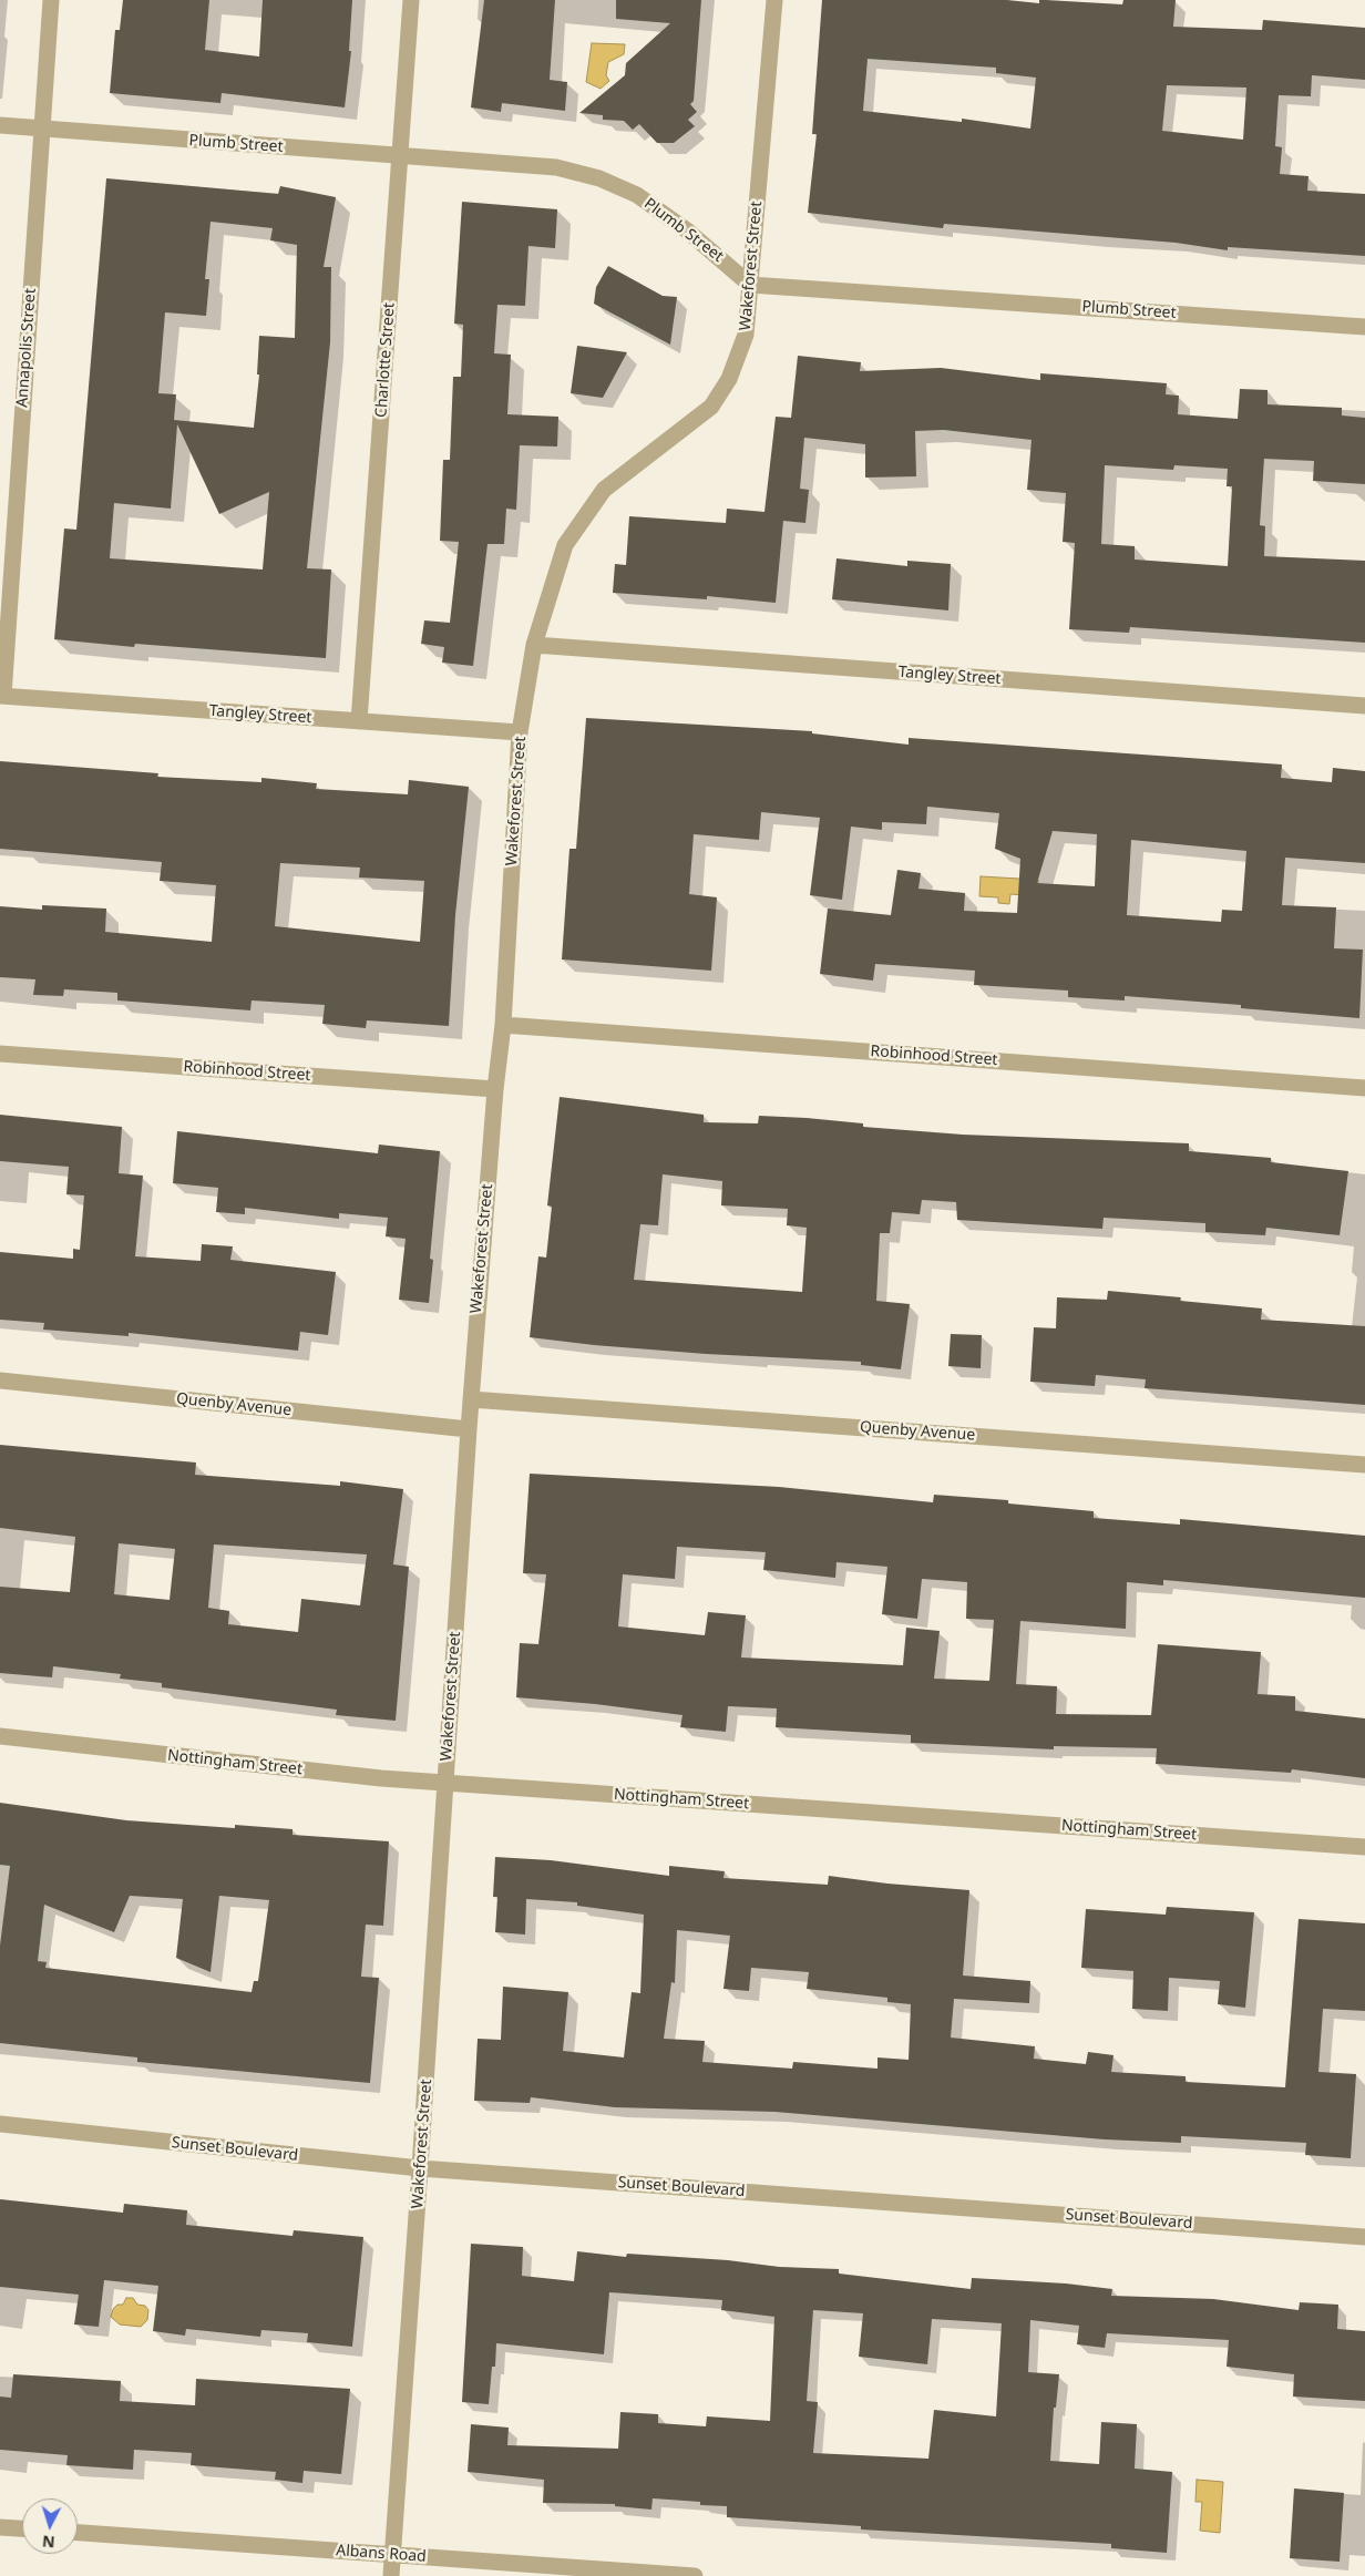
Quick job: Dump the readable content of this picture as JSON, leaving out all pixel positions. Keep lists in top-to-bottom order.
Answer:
{
  "streets": {
    "street": [
      "Plumb Street",
      "Wakeforest Street",
      "Annapolis Street",
      "Charlotte Street",
      "Tangley Street",
      "Robinhood Street",
      "Quenby Avenue",
      "Nottingham Street",
      "Sunset Boulevard",
      "Albans Road"
    ]
  },
  "crossings": [
    ["Plumb Street", "Wakeforest Street"],
    ["Plumb Street", "Annapolis Street"],
    ["Plumb Street", "Charlotte Street"],
    ["Wakeforest Street", "Tangley Street"],
    ["Wakeforest Street", "Robinhood Street"],
    ["Wakeforest Street", "Quenby Avenue"],
    ["Wakeforest Street", "Nottingham Street"],
    ["Wakeforest Street", "Sunset Boulevard"],
    ["Wakeforest Street", "Albans Road"],
    ["Annapolis Street", "Tangley Street"],
    ["Charlotte Street", "Tangley Street"]
  ],
  "north": "bottom"
}
